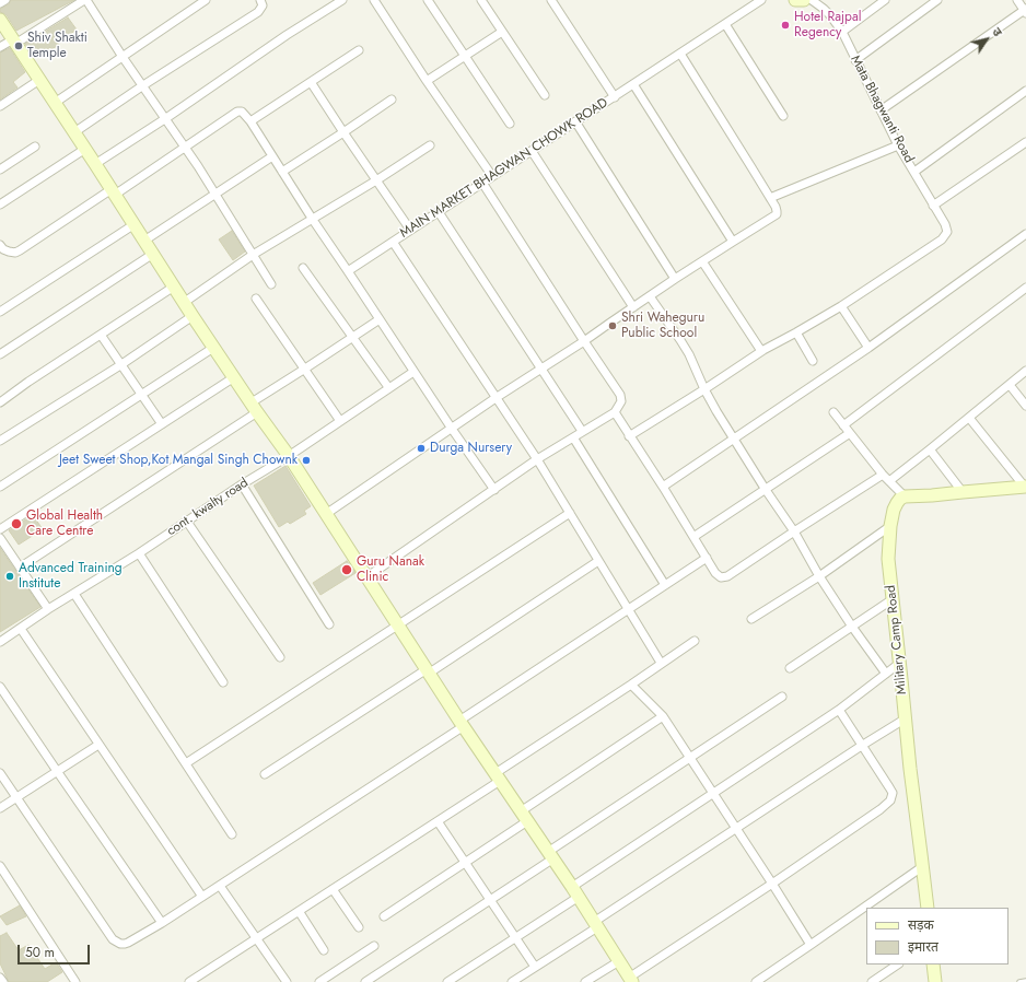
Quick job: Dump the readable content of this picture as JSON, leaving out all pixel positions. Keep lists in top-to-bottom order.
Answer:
{
  "streets": {
    "street": [
      "Mata Bhagwanti Road",
      "MAIN MARKET BHAGWAN CHOWK ROAD",
      "cont. kwalty road",
      "Military Camp Road"
    ]
  },
  "places": [
    "Hotel Rajpal Regency",
    "Shiv Shakti Temple",
    "Shri Waheguru Public School",
    "Durga Nursery",
    "Jeet Sweet Shop,Kot Mangal Singh Chownk",
    "Global Health Care Centre",
    "Guru Nanak Clinic",
    "Advanced Training Institute"
  ],
  "legend": ["सड़क", "इमारत"],
  "scale_bar": "50 m",
  "north": "top right"
}
